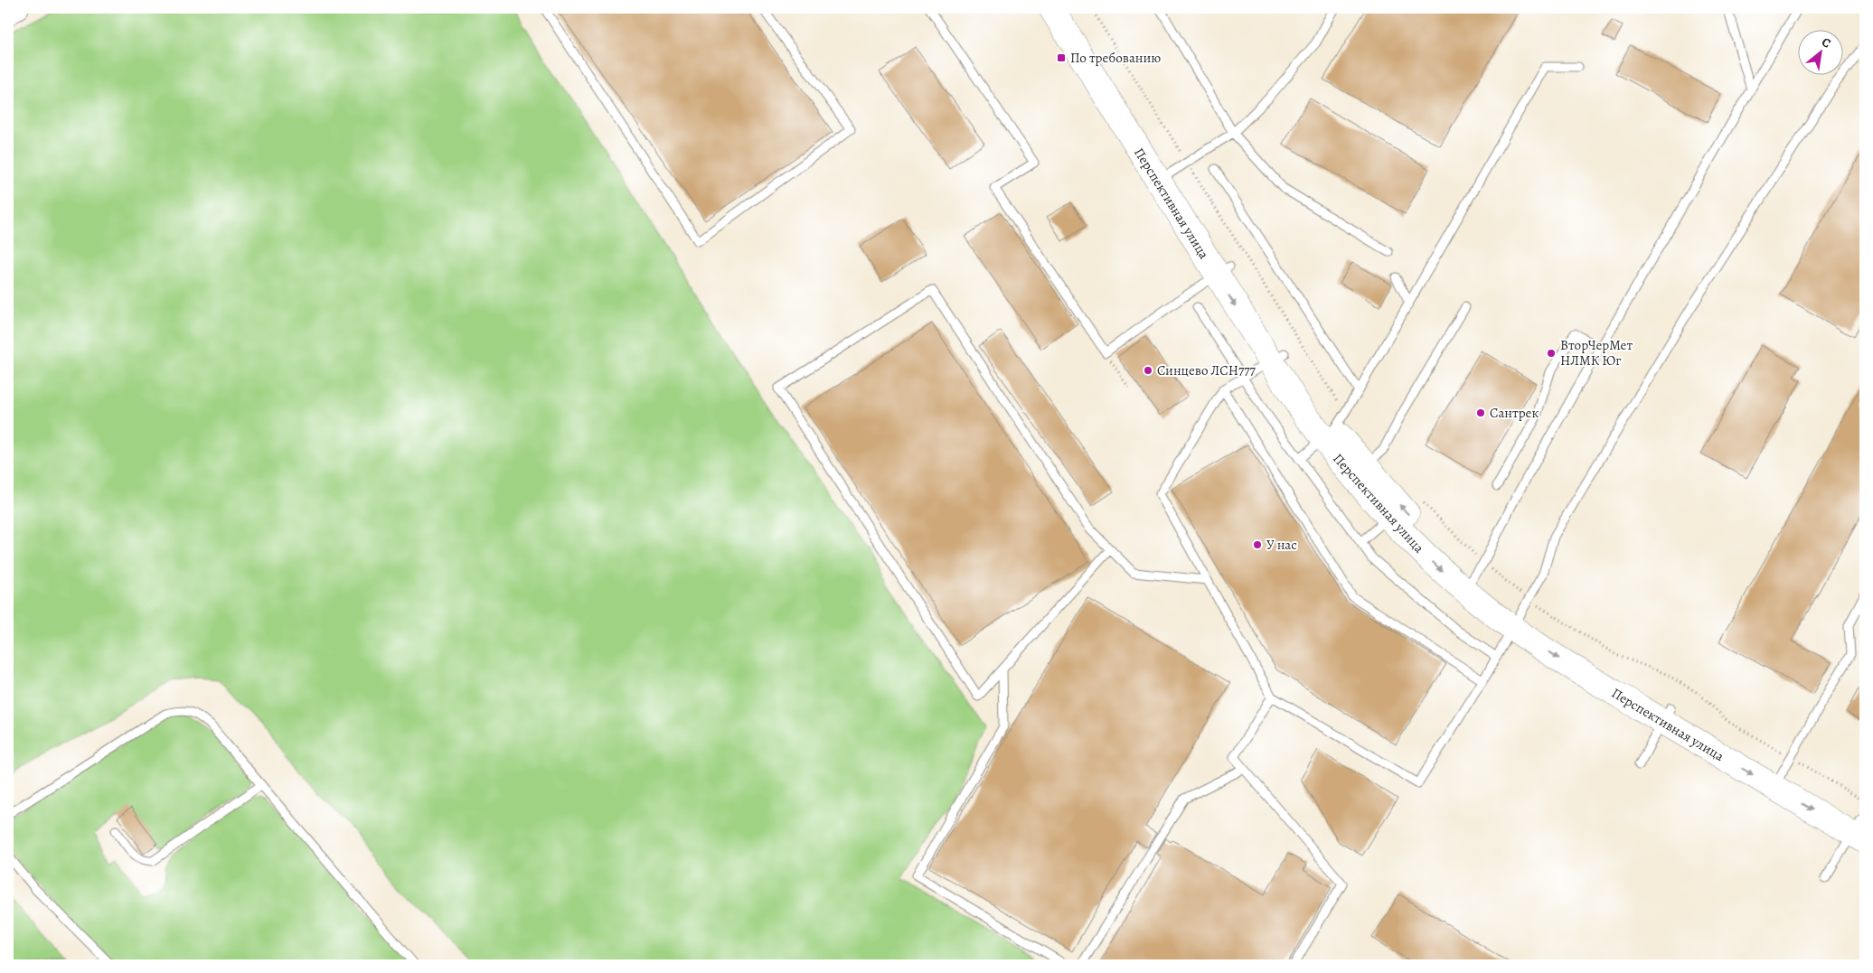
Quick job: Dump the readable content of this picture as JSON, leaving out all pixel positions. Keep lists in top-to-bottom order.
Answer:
{
  "streets": {
    "main road": ["Перспективная улица"]
  },
  "places": {
    "transit": ["По требованию"],
    "other": [
      "ВторЧерМет НЛМК Юг",
      "Синцево ЛСН777",
      "Сантрек",
      "У нас"
    ]
  },
  "north": "top right"
}
